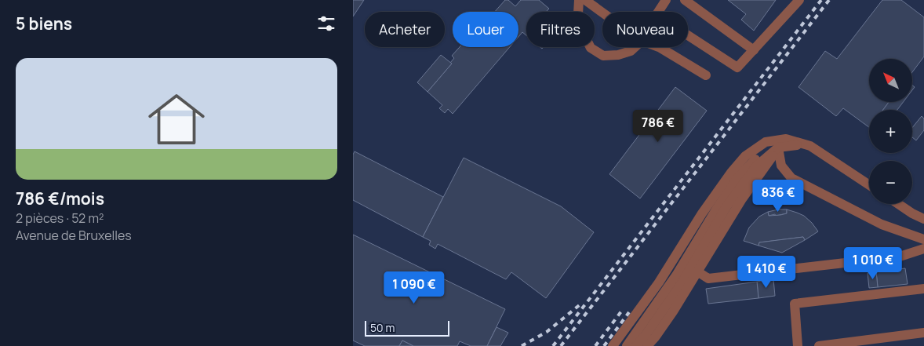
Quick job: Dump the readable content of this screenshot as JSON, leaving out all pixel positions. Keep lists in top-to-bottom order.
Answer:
{
  "scale_bar": "50 m",
  "north": "top left",
  "page": {
    "heading": "5 biens",
    "chip": [
      "Acheter",
      "Louer",
      "Filtres",
      "Nouveau"
    ],
    "list": [
      {
        "name": "786 €/mois",
        "note": "2 pièces · 52 m² · Avenue de Bruxelles"
      }
    ],
    "map_buttons": ["+", "−"],
    "price": [
      "786 €",
      "836 €",
      "1 010 €",
      "1 410 €",
      "1 090 €"
    ],
    "scale": "50 m"
  }
}
